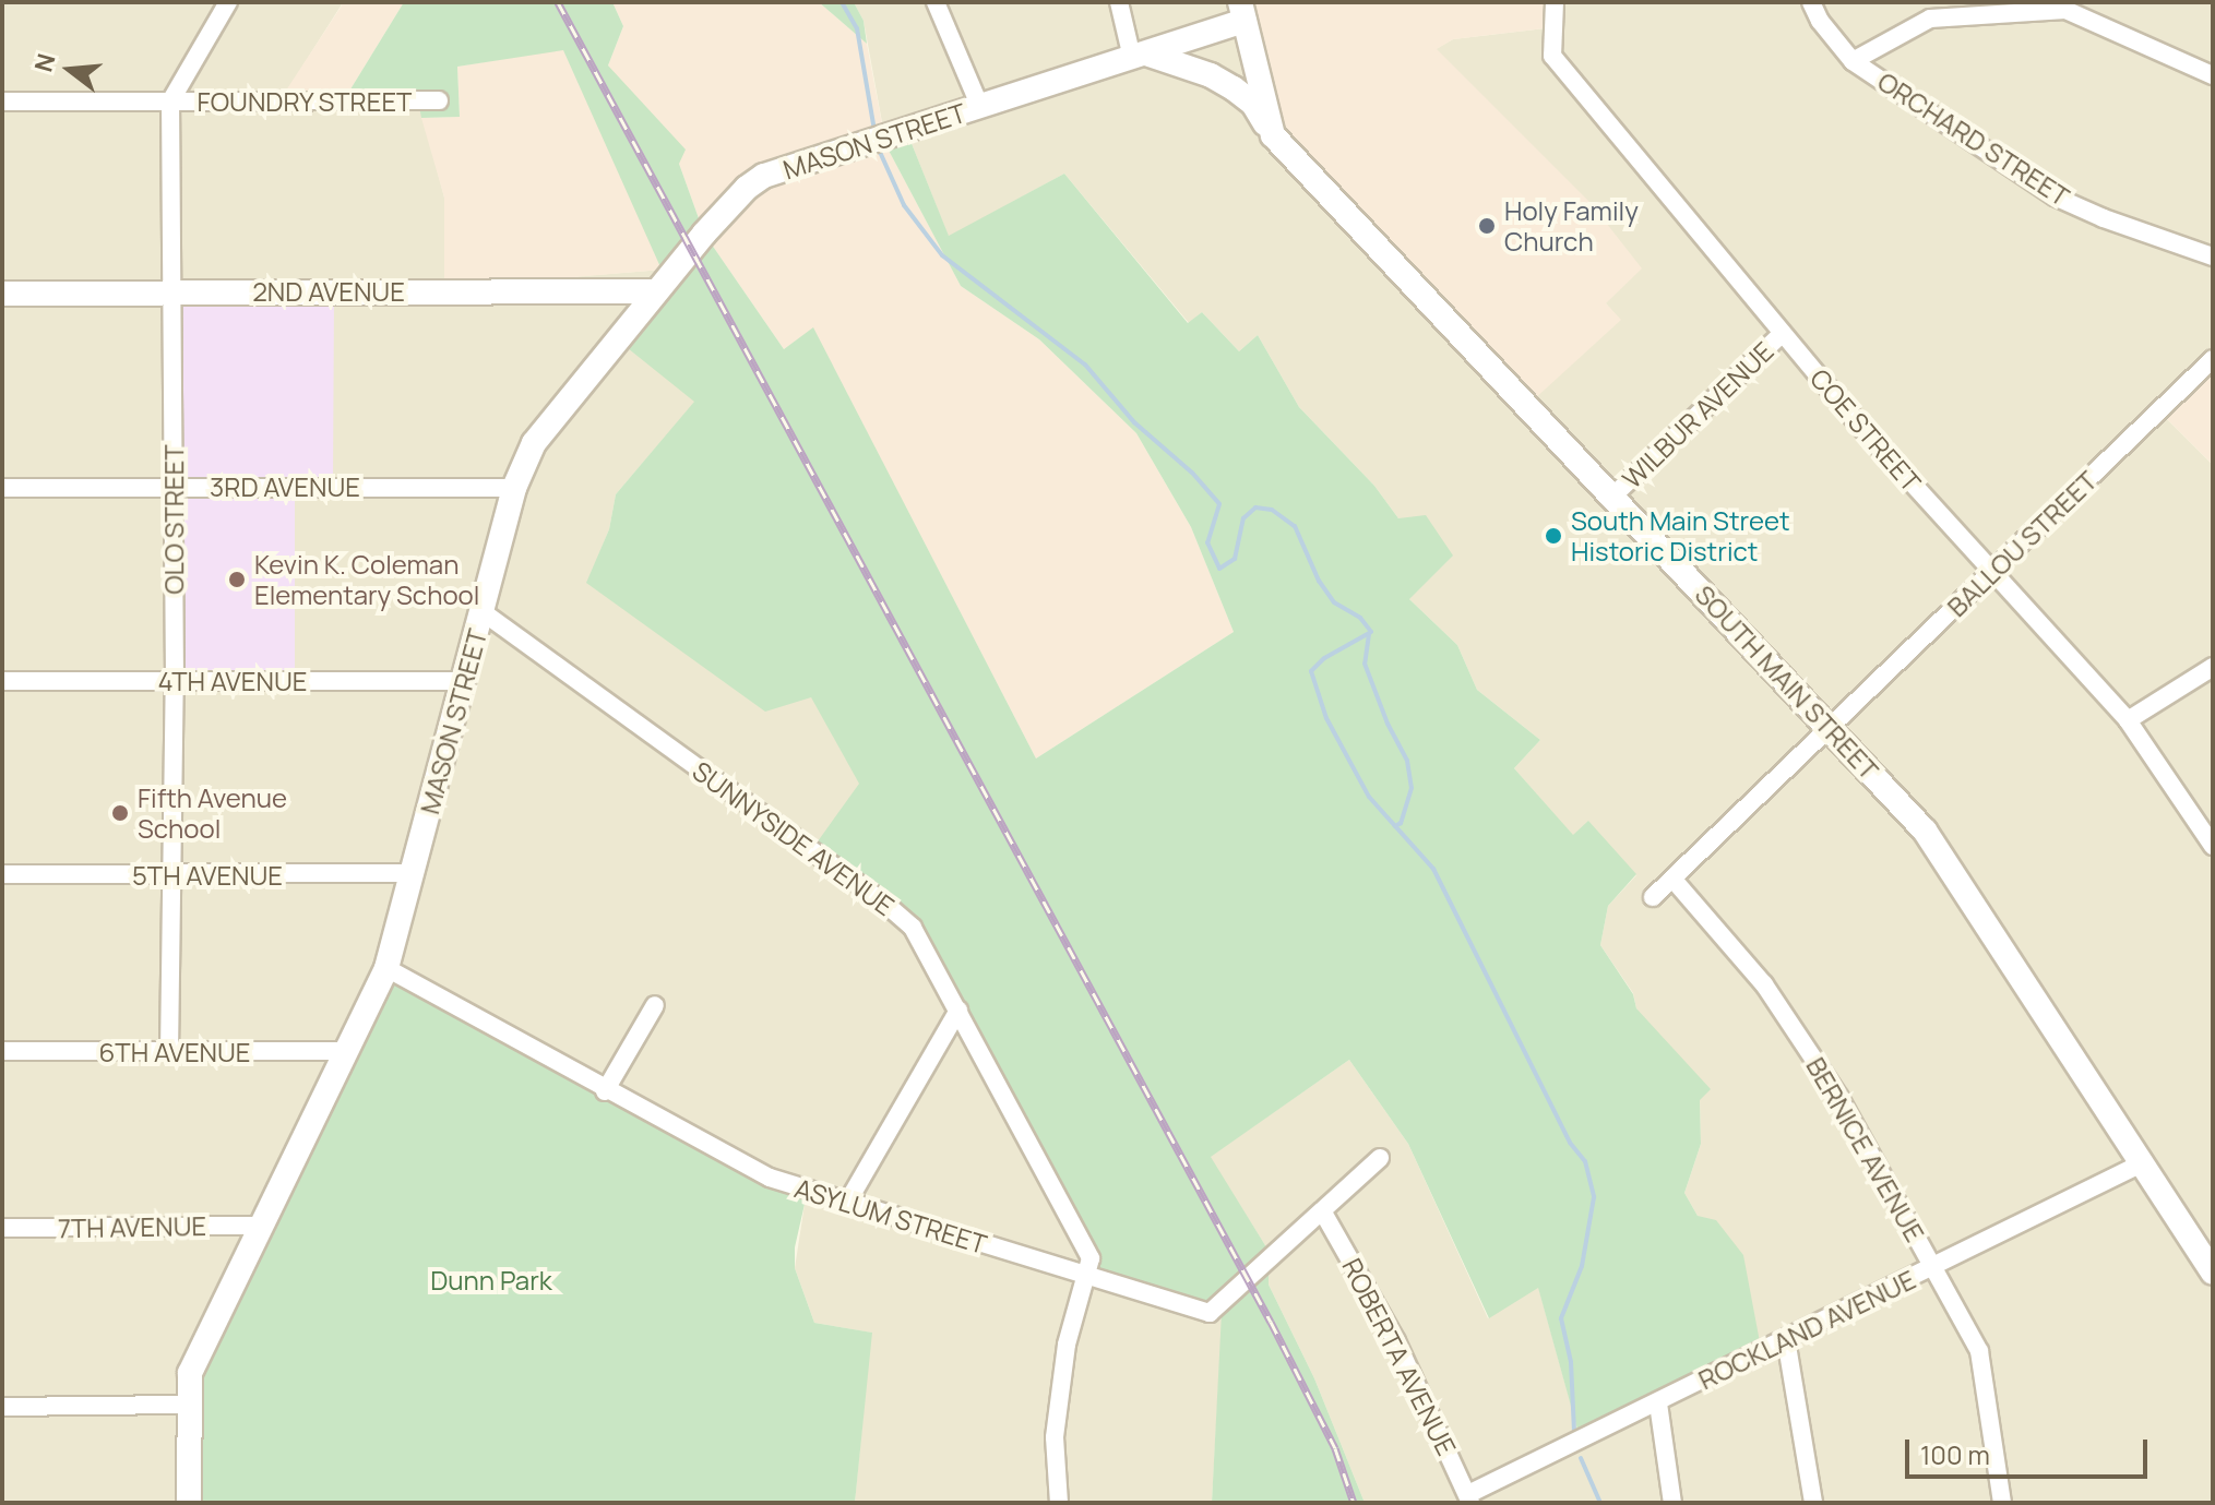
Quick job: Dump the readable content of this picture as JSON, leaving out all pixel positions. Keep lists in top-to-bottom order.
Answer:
{
  "streets": {
    "street": [
      "FOUNDRY STREET",
      "ORCHARD STREET",
      "MASON STREET",
      "2ND AVENUE",
      "WILBUR AVENUE",
      "COE STREET",
      "3RD AVENUE",
      "OLO STREET",
      "BALLOU STREET",
      "4TH AVENUE",
      "SOUTH MAIN STREET",
      "SUNNYSIDE AVENUE",
      "5TH AVENUE",
      "6TH AVENUE",
      "BERNICE AVENUE",
      "ASYLUM STREET",
      "7TH AVENUE",
      "ROCKLAND AVENUE",
      "ROBERTA AVENUE"
    ]
  },
  "crossings": [
    ["FOUNDRY STREET", "OLO STREET"],
    ["MASON STREET", "2ND AVENUE"],
    ["MASON STREET", "3RD AVENUE"],
    ["MASON STREET", "4TH AVENUE"],
    ["MASON STREET", "SOUTH MAIN STREET"],
    ["MASON STREET", "SUNNYSIDE AVENUE"],
    ["MASON STREET", "5TH AVENUE"],
    ["MASON STREET", "6TH AVENUE"],
    ["MASON STREET", "ASYLUM STREET"],
    ["MASON STREET", "7TH AVENUE"],
    ["2ND AVENUE", "OLO STREET"],
    ["WILBUR AVENUE", "COE STREET"],
    ["WILBUR AVENUE", "SOUTH MAIN STREET"],
    ["COE STREET", "BALLOU STREET"],
    ["3RD AVENUE", "OLO STREET"],
    ["OLO STREET", "4TH AVENUE"],
    ["OLO STREET", "5TH AVENUE"],
    ["OLO STREET", "6TH AVENUE"],
    ["BALLOU STREET", "SOUTH MAIN STREET"],
    ["BALLOU STREET", "BERNICE AVENUE"],
    ["SOUTH MAIN STREET", "ROCKLAND AVENUE"],
    ["SUNNYSIDE AVENUE", "ASYLUM STREET"],
    ["BERNICE AVENUE", "ROCKLAND AVENUE"],
    ["ASYLUM STREET", "ROBERTA AVENUE"],
    ["ROCKLAND AVENUE", "ROBERTA AVENUE"]
  ],
  "parks": ["Dunn Park"],
  "places": [
    "Holy Family Church",
    "South Main Street Historic District",
    "Kevin K. Coleman Elementary School",
    "Fifth Avenue School"
  ],
  "scale_bar": "100 m",
  "north": "left"
}
